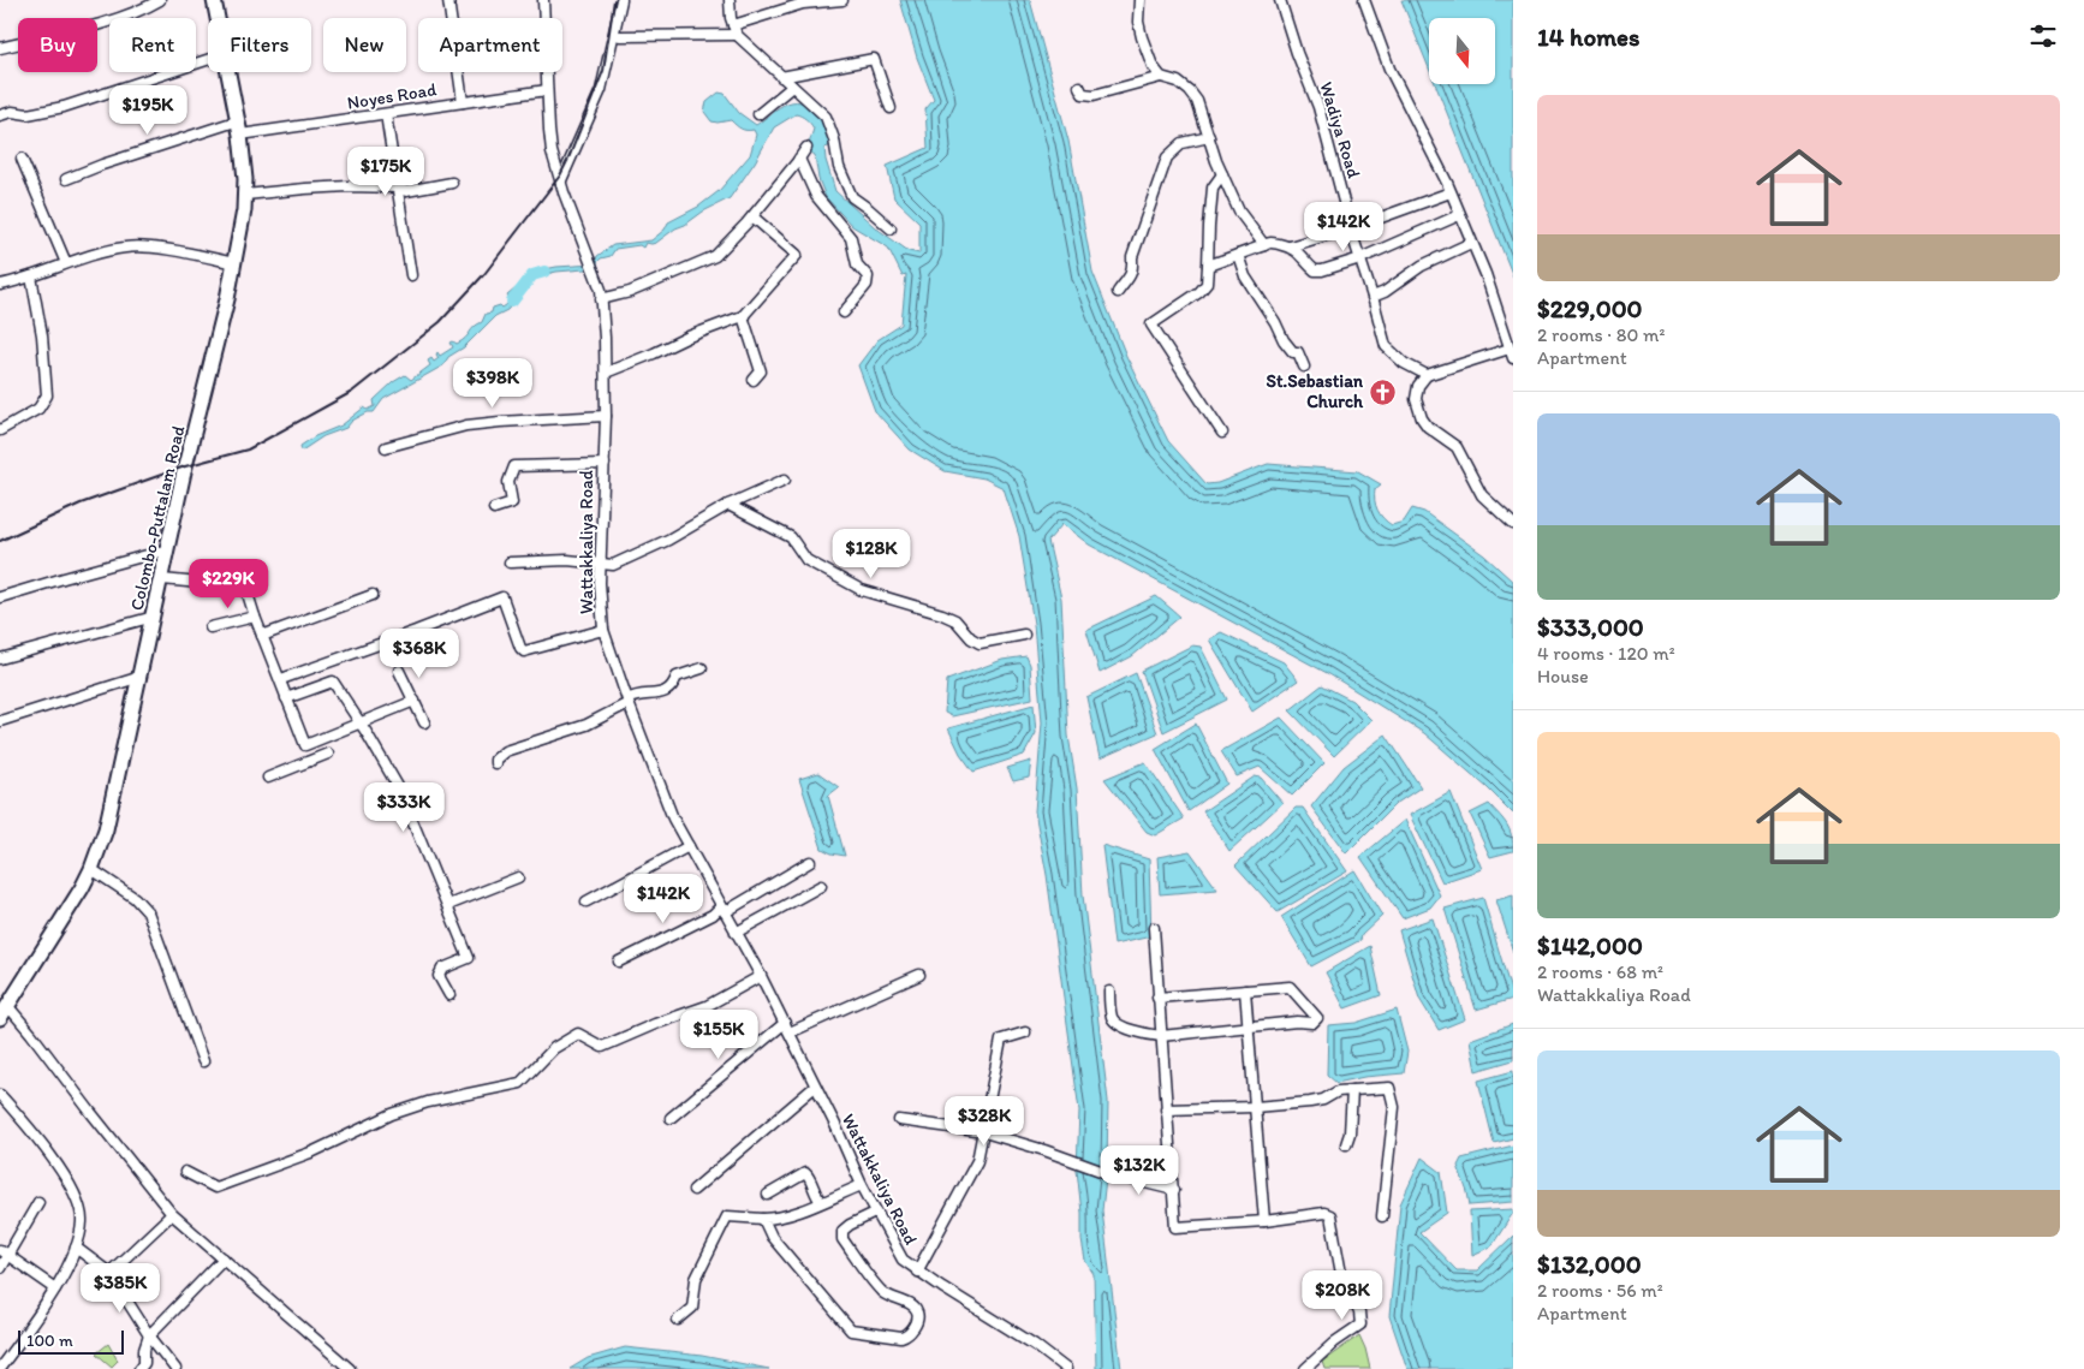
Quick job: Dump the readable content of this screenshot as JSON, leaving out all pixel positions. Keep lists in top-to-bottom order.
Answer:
{
  "streets": {
    "highway": ["Colombo-Puttalam Road"],
    "street": ["Noyes Road", "Wadiya Road", "Wattakkaliya Road"]
  },
  "crossings": [
    ["Noyes Road", "Colombo-Puttalam Road"],
    ["Noyes Road", "Wattakkaliya Road"]
  ],
  "places": {
    "church": ["St.Sebastian Church"]
  },
  "scale_bar": "100 m",
  "north": "bottom",
  "page": {
    "heading": "14 homes",
    "chip": [
      "Buy",
      "Rent",
      "Filters",
      "New",
      "Apartment"
    ],
    "list": [
      {
        "name": "$229,000",
        "note": "2 rooms · 80 m² · Apartment"
      },
      {
        "name": "$333,000",
        "note": "4 rooms · 120 m² · House"
      },
      {
        "name": "$142,000",
        "note": "2 rooms · 68 m² · Wattakkaliya Road"
      },
      {
        "name": "$132,000",
        "note": "2 rooms · 56 m² · Apartment"
      }
    ],
    "price": [
      "$195K",
      "$175K",
      "$142K",
      "$398K",
      "$128K",
      "$229K",
      "$368K",
      "$333K",
      "$142K",
      "$155K",
      "$328K",
      "$132K",
      "$385K",
      "$208K"
    ],
    "scale": "100 m"
  }
}
